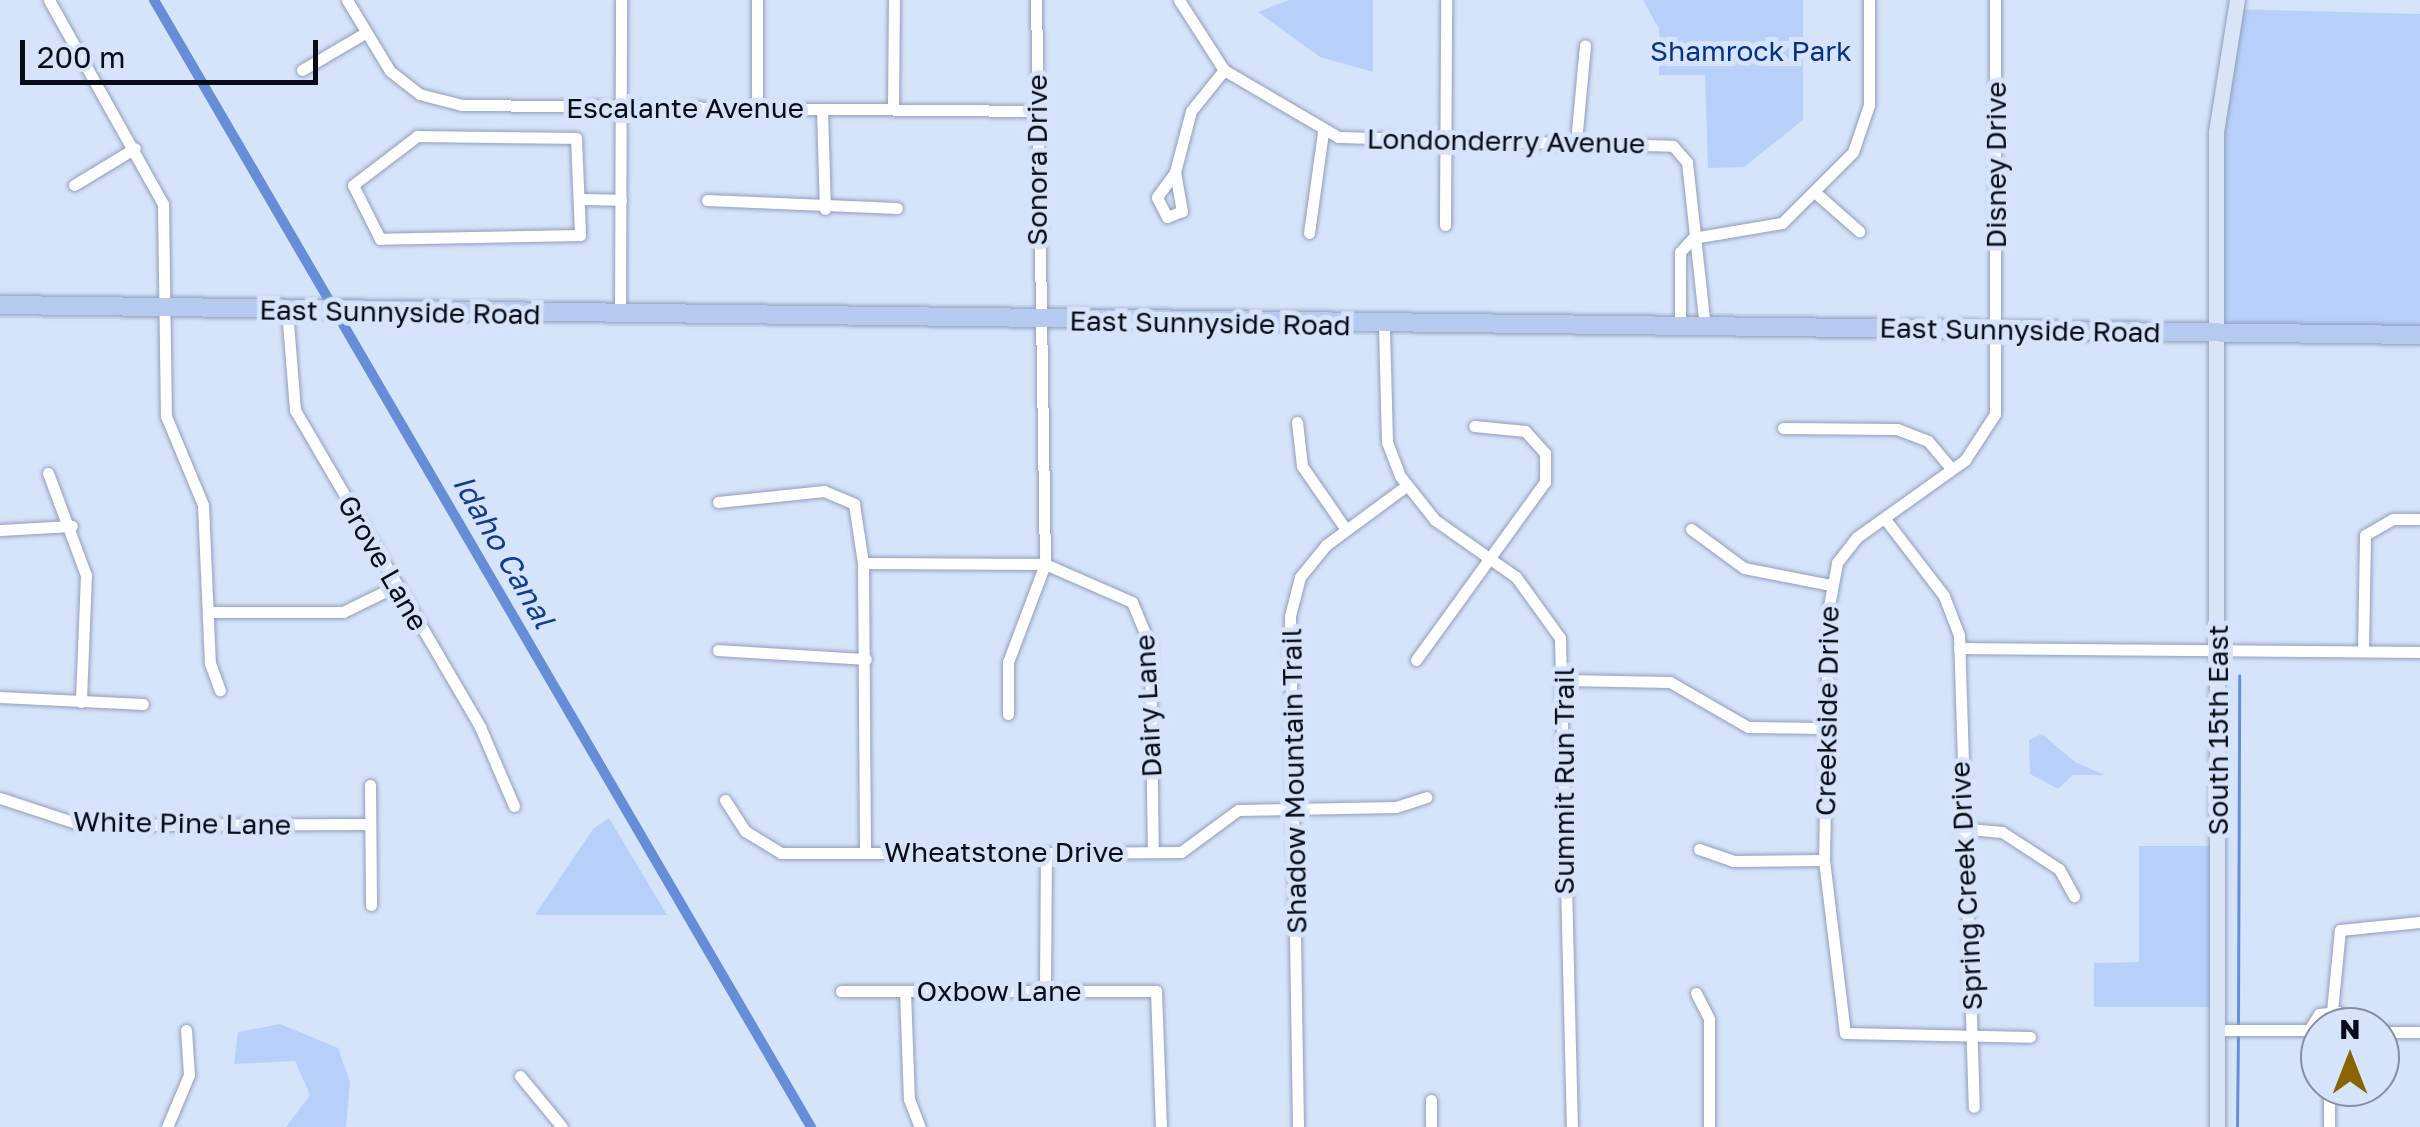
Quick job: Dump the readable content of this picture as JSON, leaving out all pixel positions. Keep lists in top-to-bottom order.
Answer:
{
  "streets": {
    "main road": ["East Sunnyside Road", "South 15th East"],
    "street": [
      "Escalante Avenue",
      "Londonderry Avenue",
      "Sonora Drive",
      "Disney Drive",
      "Grove Lane",
      "Dairy Lane",
      "Creekside Drive",
      "Shadow Mountain Trail",
      "Summit Run Trail",
      "White Pine Lane",
      "Wheatstone Drive",
      "Spring Creek Drive",
      "Oxbow Lane"
    ]
  },
  "crossings": [
    ["Escalante Avenue", "Sonora Drive"],
    ["Londonderry Avenue", "East Sunnyside Road"],
    ["Sonora Drive", "East Sunnyside Road"],
    ["Sonora Drive", "Dairy Lane"],
    ["Disney Drive", "East Sunnyside Road"],
    ["Disney Drive", "Creekside Drive"],
    ["East Sunnyside Road", "Grove Lane"],
    ["East Sunnyside Road", "Creekside Drive"],
    ["East Sunnyside Road", "South 15th East"],
    ["East Sunnyside Road", "Summit Run Trail"],
    ["Dairy Lane", "Wheatstone Drive"],
    ["Creekside Drive", "Spring Creek Drive"],
    ["Shadow Mountain Trail", "Summit Run Trail"],
    ["Shadow Mountain Trail", "Wheatstone Drive"]
  ],
  "water": ["Idaho Canal"],
  "parks": ["Shamrock Park"],
  "scale_bar": "200 m",
  "north": "top"
}
